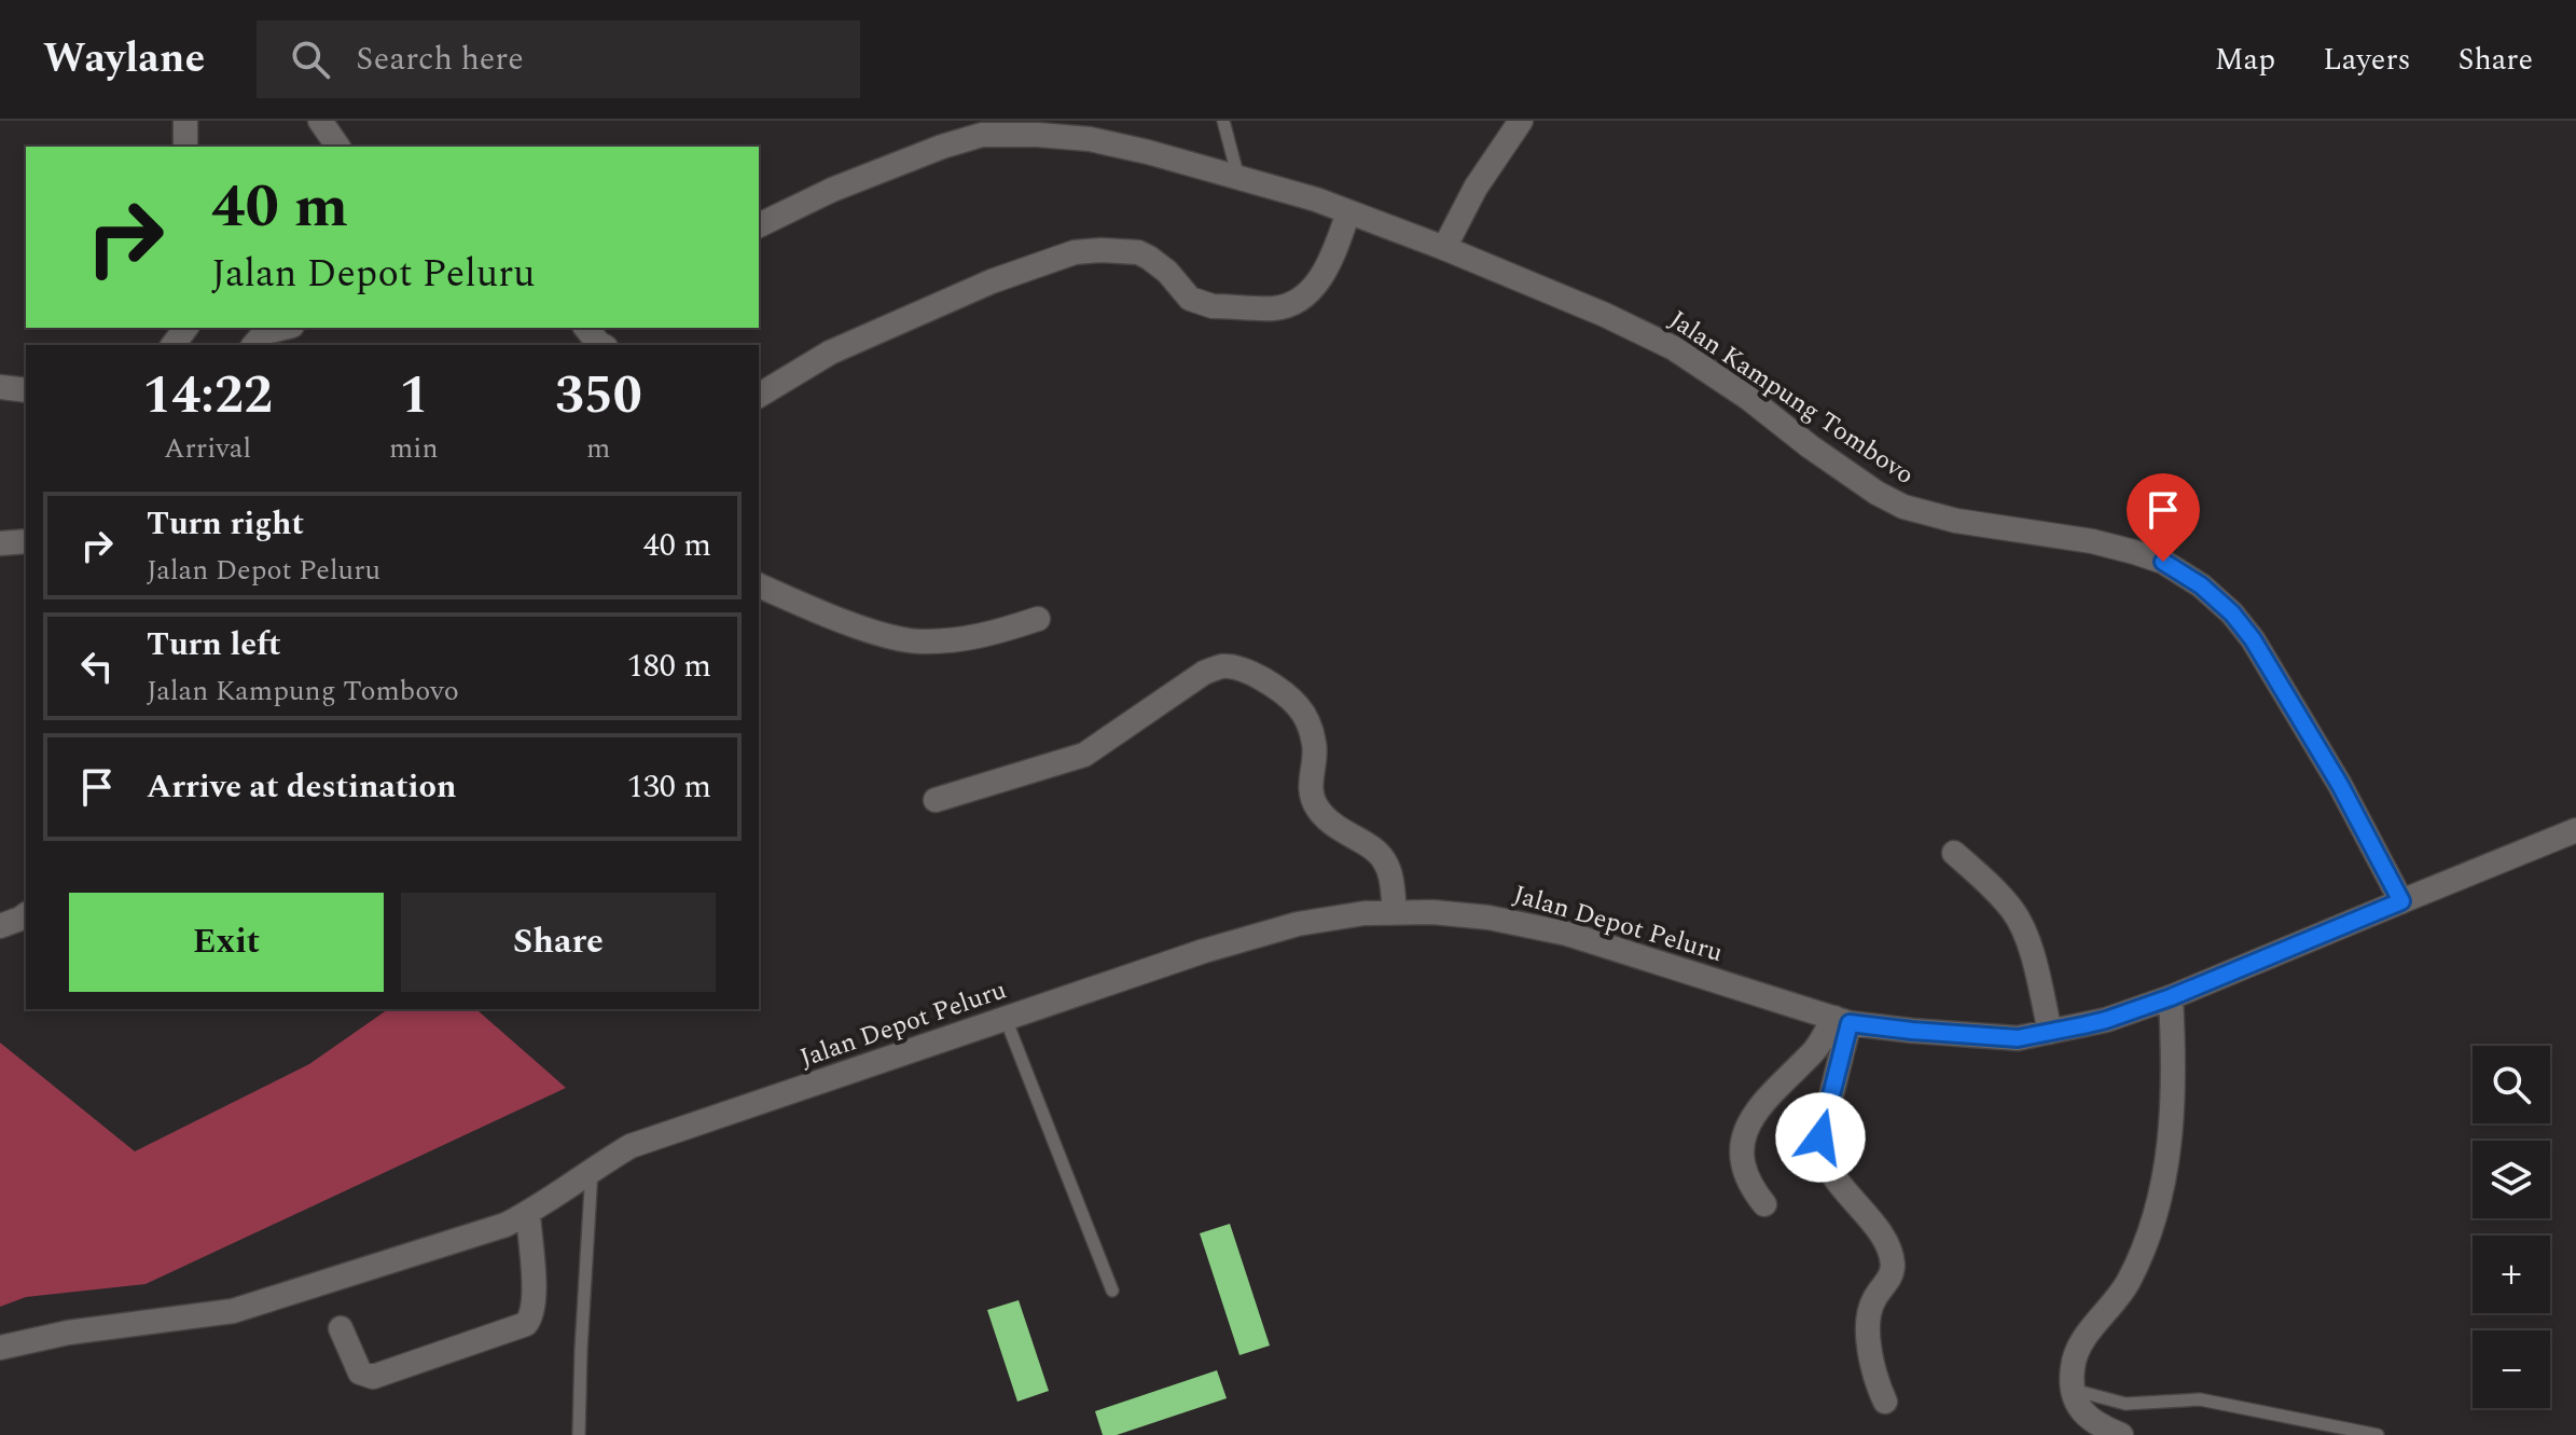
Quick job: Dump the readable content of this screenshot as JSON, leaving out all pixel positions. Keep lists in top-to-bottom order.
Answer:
{
  "streets": {
    "street": ["Jalan Kampung Tombovo", "Jalan Depot Peluru"]
  },
  "crossings": [
    ["Jalan Kampung Tombovo", "Jalan Depot Peluru"]
  ],
  "page": {
    "header": "Waylane",
    "search": "Search here",
    "nav": ["Map", "Layers", "Share"],
    "turn": ["40 m", "Jalan Depot Peluru"],
    "eta": [
      "14:22",
      "Arrival",
      "1",
      "min",
      "350",
      "m"
    ],
    "list": [
      {
        "name": "Turn right",
        "note": "Jalan Depot Peluru",
        "value": "40 m"
      },
      {
        "name": "Turn left",
        "note": "Jalan Kampung Tombovo",
        "value": "180 m"
      },
      {
        "name": "Arrive at destination",
        "value": "130 m"
      }
    ],
    "buttons": ["Exit", "Share"],
    "map_buttons": ["+", "−"]
  }
}
